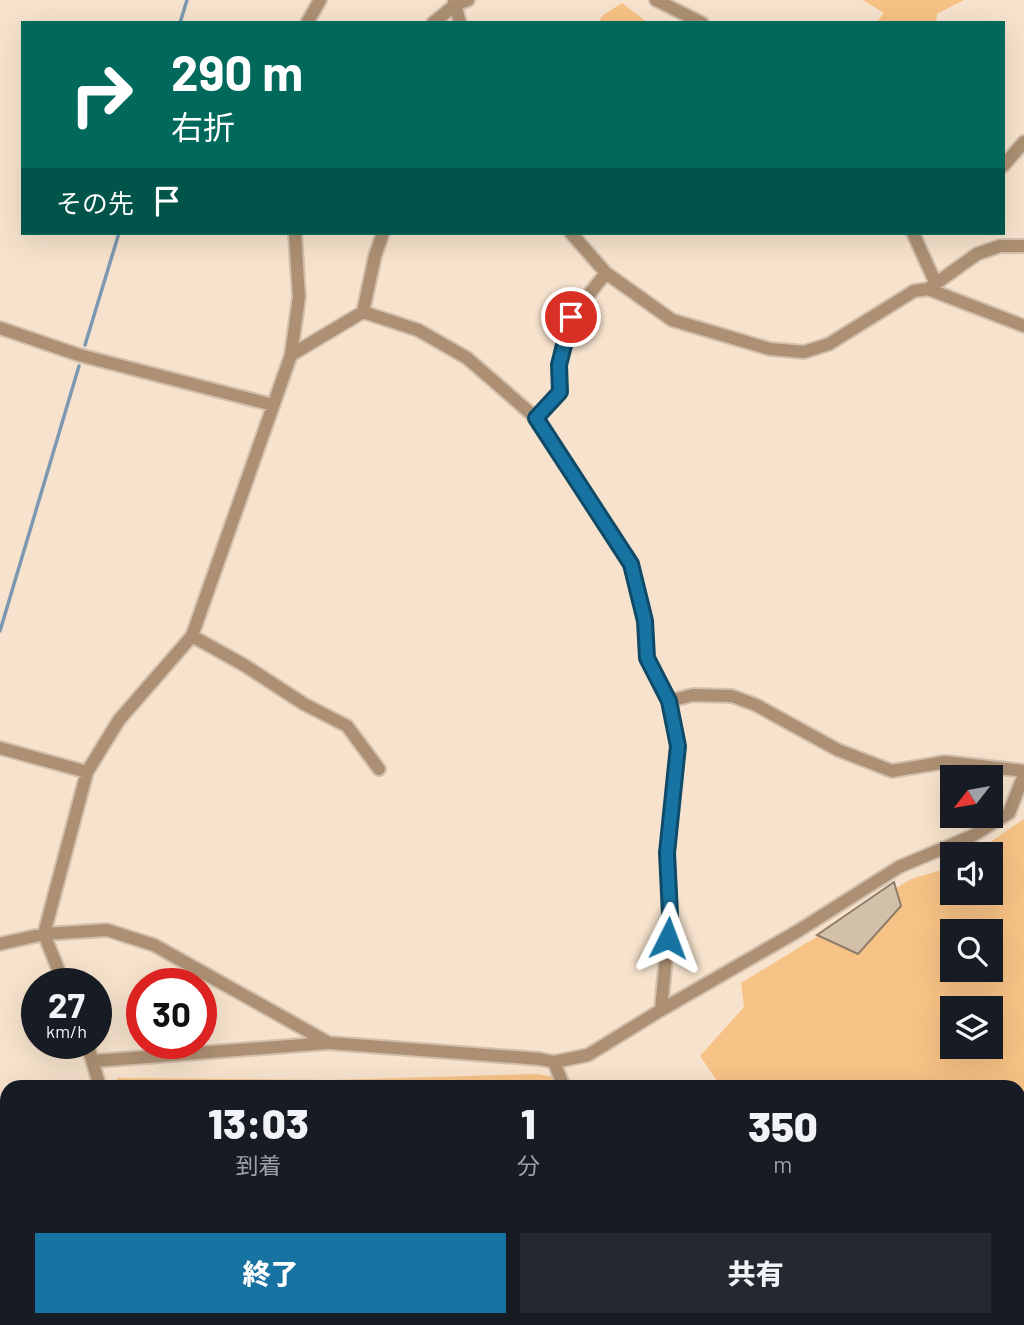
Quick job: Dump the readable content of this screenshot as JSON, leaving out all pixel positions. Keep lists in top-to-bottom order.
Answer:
{
  "north": "bottom left",
  "page": {
    "turn": ["290 m", "右折"],
    "then": "その先",
    "speed": "27 km/h",
    "limit": "30",
    "eta": [
      "13:03",
      "到着",
      "1",
      "分",
      "350",
      "m"
    ],
    "buttons": ["終了", "共有"]
  }
}
